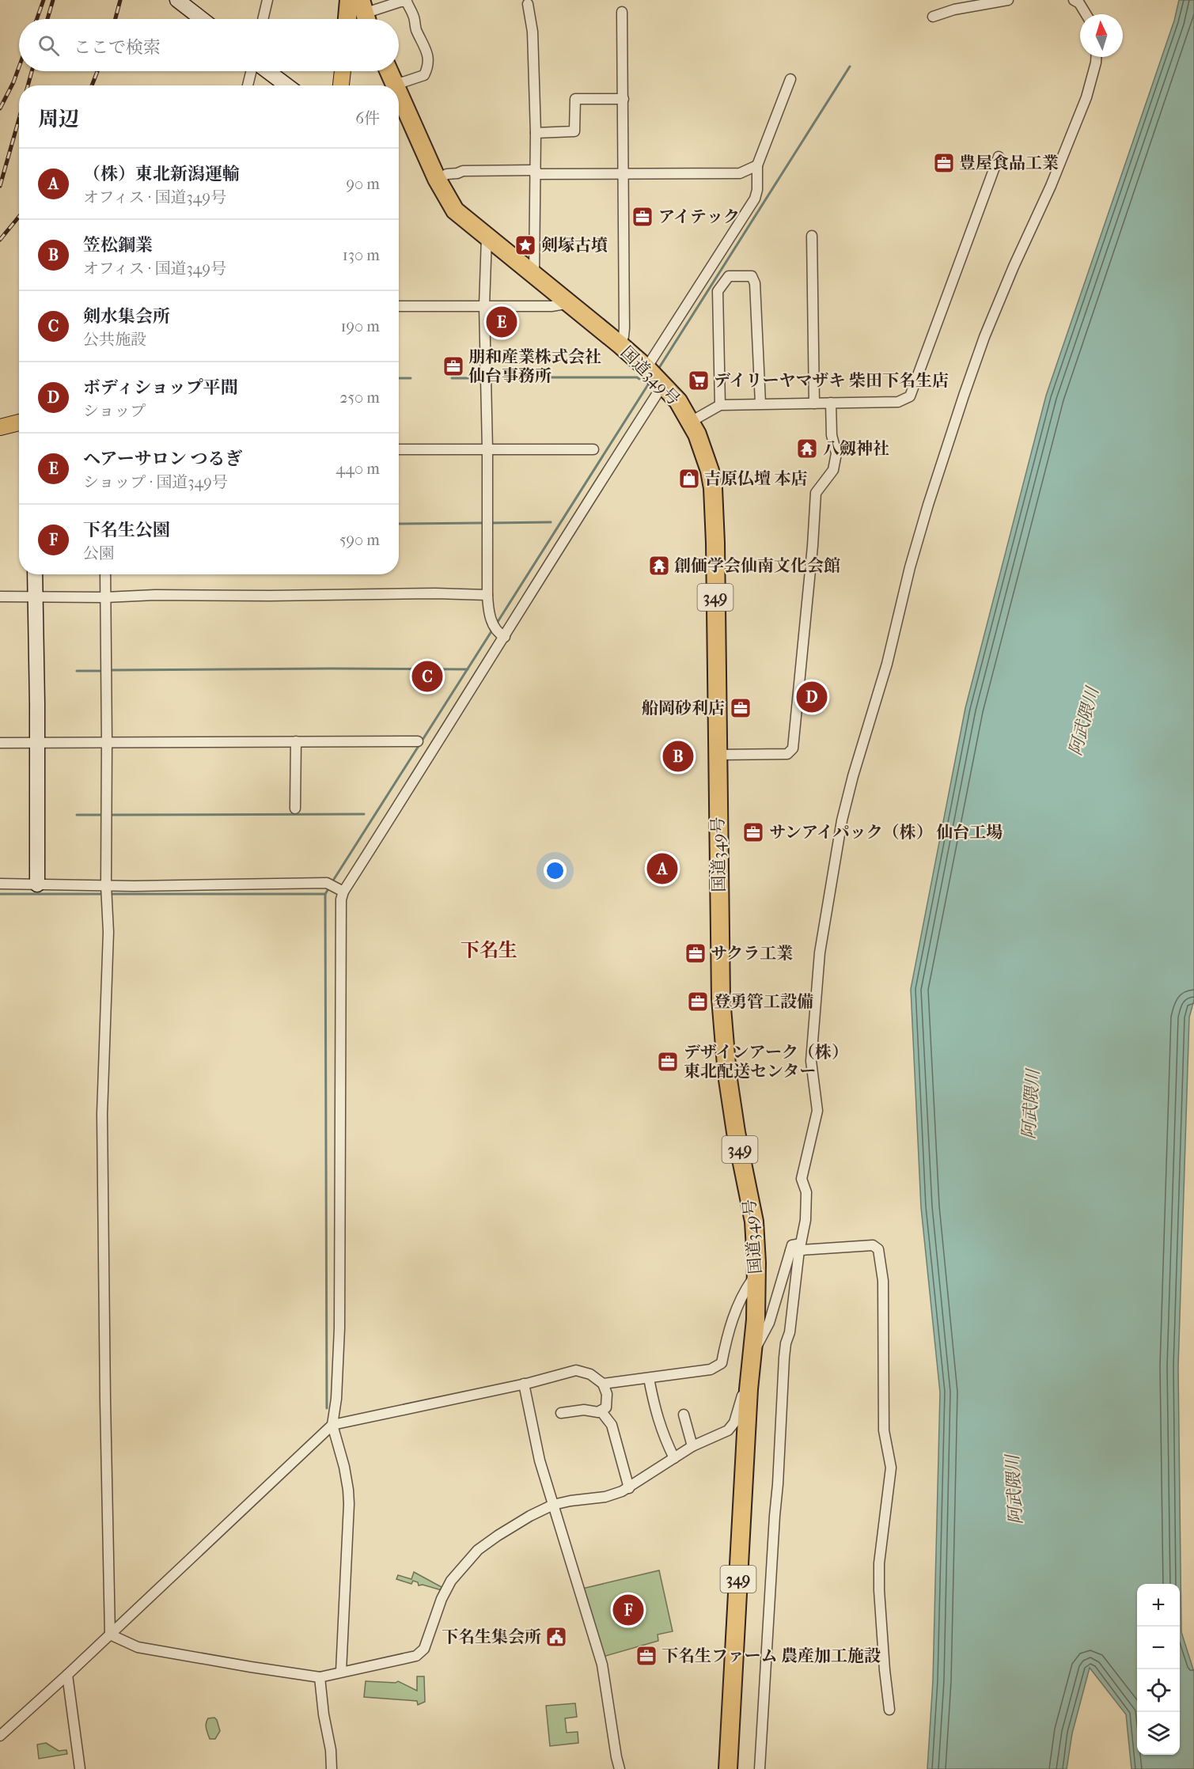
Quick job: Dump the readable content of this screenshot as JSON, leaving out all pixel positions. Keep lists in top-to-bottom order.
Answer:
{
  "streets": {
    "highway": ["国道349号", "349"]
  },
  "districts": ["下名生"],
  "water": ["阿武隈川"],
  "places": {
    "office": [
      "豊屋食品工業",
      "アイテック",
      "朋和産業株式会社 仙台事務所",
      "船岡砂利店",
      "サンアイパック（株） 仙台工場",
      "サクラ工業",
      "登勇管工設備",
      "デザインアーク（株） 東北配送センター",
      "下名生ファーム 農産加工施設"
    ],
    "place": ["剣塚古墳"],
    "supermarket": ["デイリーヤマザキ 柴田下名生店"],
    "temple": ["八劔神社", "創価学会仙南文化会館"],
    "shop": ["吉原仏壇 本店"],
    "public building": ["下名生集会所"]
  },
  "north": "top",
  "page": {
    "search": "ここで検索",
    "heading": ["周辺", "6件"],
    "list": [
      {
        "mark": "A",
        "name": "（株）東北新潟運輸",
        "note": "オフィス · 国道349号",
        "value": "90 m"
      },
      {
        "mark": "B",
        "name": "笠松鋼業",
        "note": "オフィス · 国道349号",
        "value": "130 m"
      },
      {
        "mark": "C",
        "name": "剣水集会所",
        "note": "公共施設",
        "value": "190 m"
      },
      {
        "mark": "D",
        "name": "ボディショップ平間",
        "note": "ショップ",
        "value": "250 m"
      },
      {
        "mark": "E",
        "name": "ヘアーサロン つるぎ",
        "note": "ショップ · 国道349号",
        "value": "440 m"
      },
      {
        "mark": "F",
        "name": "下名生公園",
        "note": "公園",
        "value": "590 m"
      }
    ],
    "pins": [
      "E",
      "C",
      "D",
      "B",
      "A",
      "F"
    ],
    "map_buttons": ["+", "−"]
  }
}
